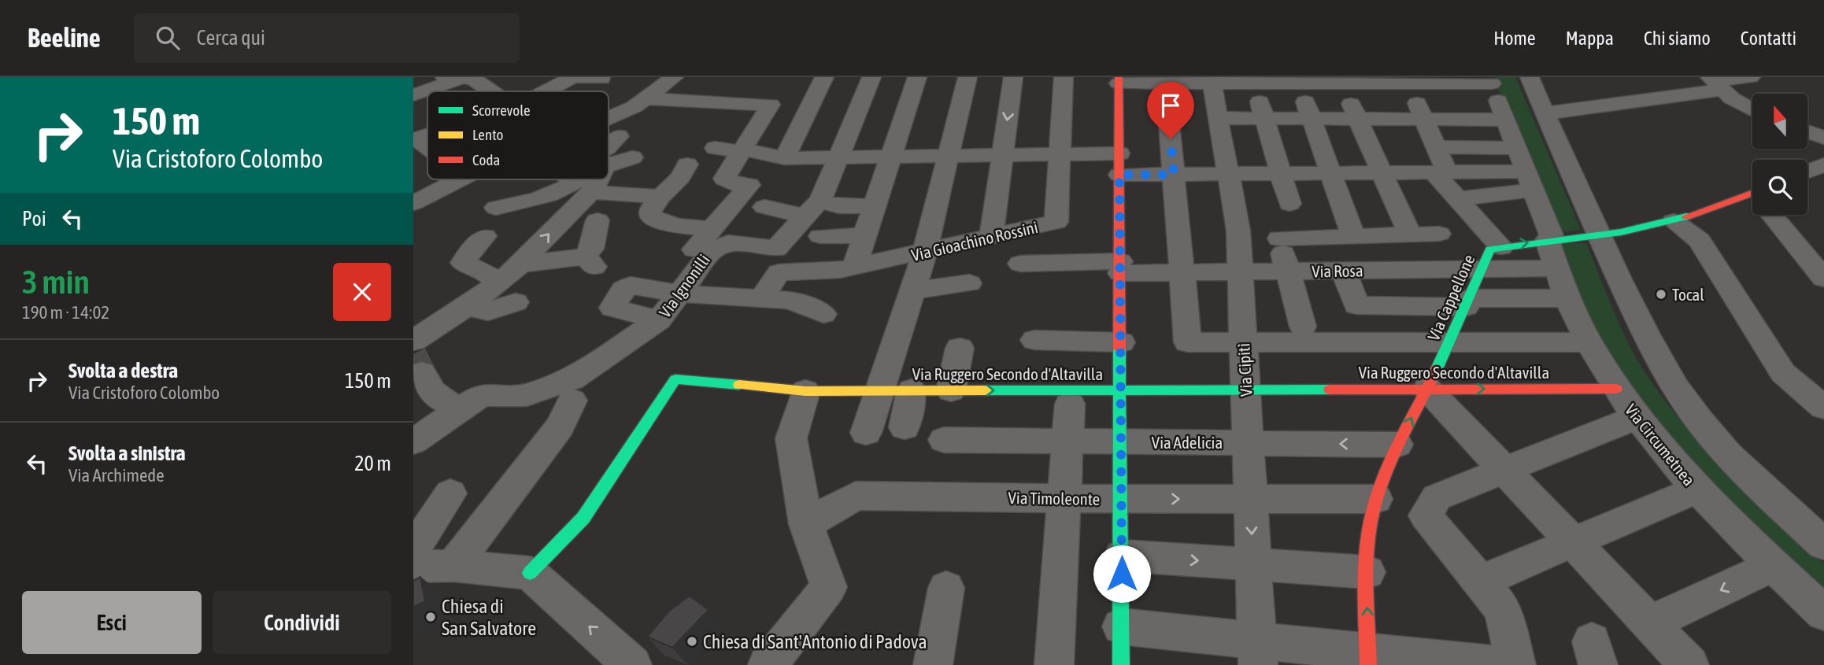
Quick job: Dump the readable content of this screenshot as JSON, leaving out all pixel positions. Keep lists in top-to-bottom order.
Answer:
{
  "streets": {
    "street": [
      "Via Gioachino Rossini",
      "Via Rosa",
      "Via Ignonilli",
      "Via Cappellone",
      "Via Cipitì",
      "Via Ruggero Secondo d'Altavilla",
      "Via Adelicia",
      "Via Circumetnea",
      "Via Timoleonte"
    ]
  },
  "crossings": [
    ["Via Rosa", "Via Cappellone"],
    ["Via Rosa", "Via Cipitì"],
    ["Via Rosa", "Via Circumetnea"],
    ["Via Cappellone", "Via Ruggero Secondo d'Altavilla"],
    ["Via Cappellone", "Via Adelicia"],
    ["Via Cappellone", "Via Timoleonte"],
    ["Via Cipitì", "Via Ruggero Secondo d'Altavilla"],
    ["Via Cipitì", "Via Adelicia"],
    ["Via Cipitì", "Via Timoleonte"],
    ["Via Ruggero Secondo d'Altavilla", "Via Circumetnea"]
  ],
  "places": ["Tocal", "Chiesa di San Salvatore", "Chiesa di Sant'Antonio di Padova"],
  "legend": ["Scorrevole", "Lento", "Coda"],
  "north": "top",
  "page": {
    "header": "Beeline",
    "search": "Cerca qui",
    "nav": [
      "Home",
      "Mappa",
      "Chi siamo",
      "Contatti"
    ],
    "turn": ["150 m", "Via Cristoforo Colombo"],
    "then": "Poi",
    "heading": ["3 min", "190 m · 14:02"],
    "list": [
      {
        "name": "Svolta a destra",
        "note": "Via Cristoforo Colombo",
        "value": "150 m"
      },
      {
        "name": "Svolta a sinistra",
        "note": "Via Archimede",
        "value": "20 m"
      }
    ],
    "buttons": ["Esci", "Condividi"]
  }
}
